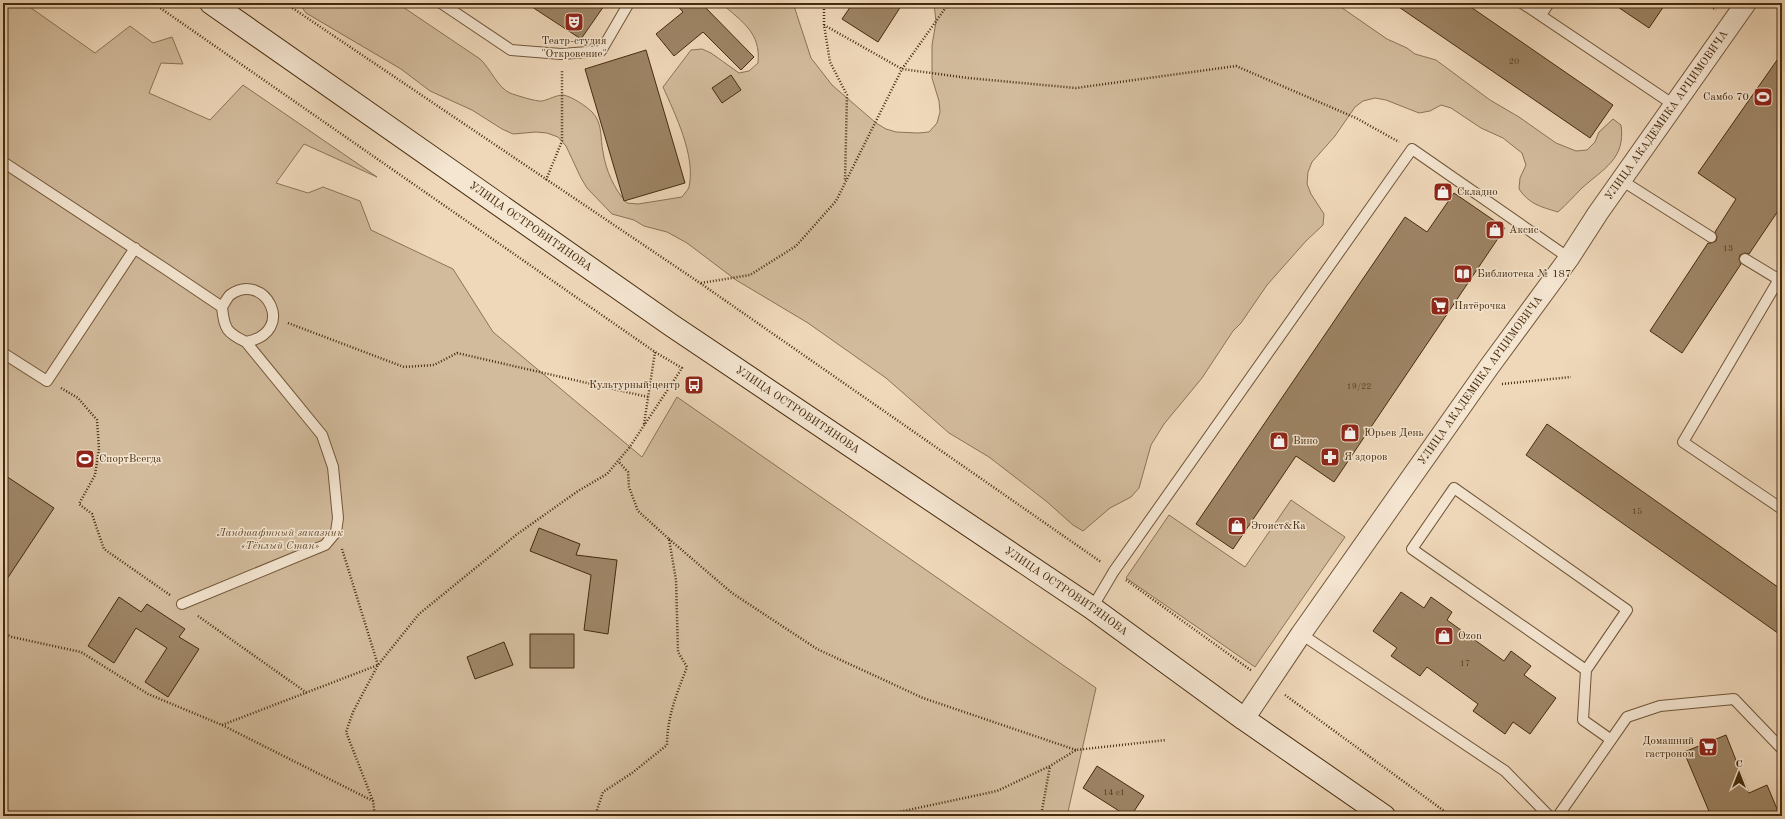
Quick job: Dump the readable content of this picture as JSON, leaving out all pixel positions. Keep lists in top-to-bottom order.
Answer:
{
  "streets": {
    "main road": ["УЛИЦА ОСТРОВИТЯНОВА"],
    "street": ["УЛИЦА АКАДЕМИКА АРЦИМОВИЧА"]
  },
  "crossings": [
    ["УЛИЦА АКАДЕМИКА АРЦИМОВИЧА", "УЛИЦА ОСТРОВИТЯНОВА"]
  ],
  "parks": ["Ландшафтный заказник «Тёплый Стан»"],
  "places": {
    "theatre": ["Театр-студия \"Откровение\""],
    "sports": ["Самбо 70", "СпортВсегда"],
    "shop": [
      "Складно",
      "Аксис",
      "Юрьев День",
      "Вино",
      "Эгоист&Ка",
      "Ozon"
    ],
    "library": ["Библиотека № 187"],
    "supermarket": ["Пятёрочка", "Домашний гастроном"],
    "bus stop": ["Культурный центр"],
    "pharmacy": ["Я здоров"]
  },
  "house_numbers": [
    "20",
    "13",
    "19/22",
    "15",
    "17",
    "14 с1"
  ],
  "north": "top"
}
